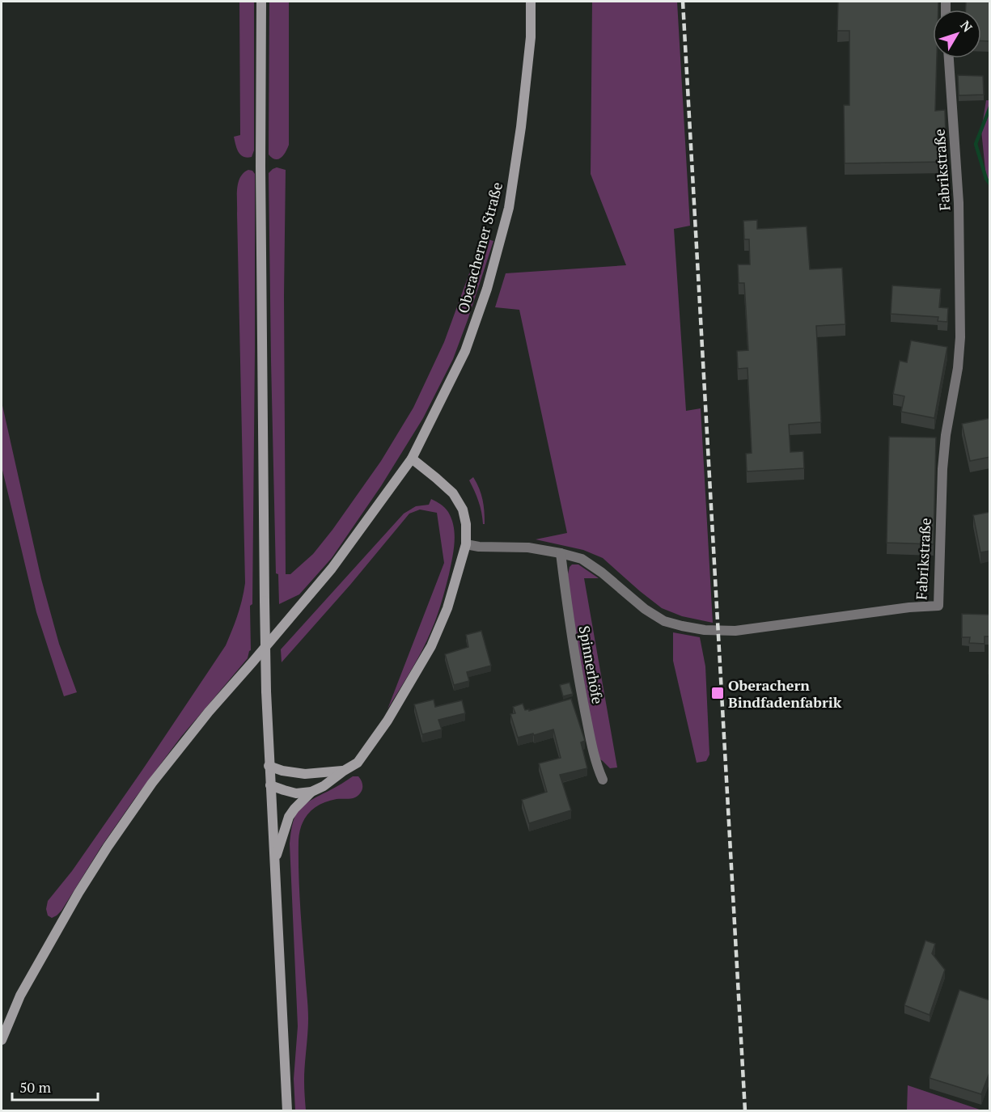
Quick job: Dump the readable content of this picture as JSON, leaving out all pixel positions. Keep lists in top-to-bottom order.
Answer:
{
  "streets": {
    "main road": ["Oberacherner Straße"],
    "street": ["Fabrikstraße", "Spinnerhöfe"]
  },
  "crossings": [
    ["Fabrikstraße", "Spinnerhöfe"]
  ],
  "places": {
    "transit": ["Oberachern Bindfadenfabrik"]
  },
  "scale_bar": "50 m",
  "north": "top right"
}
